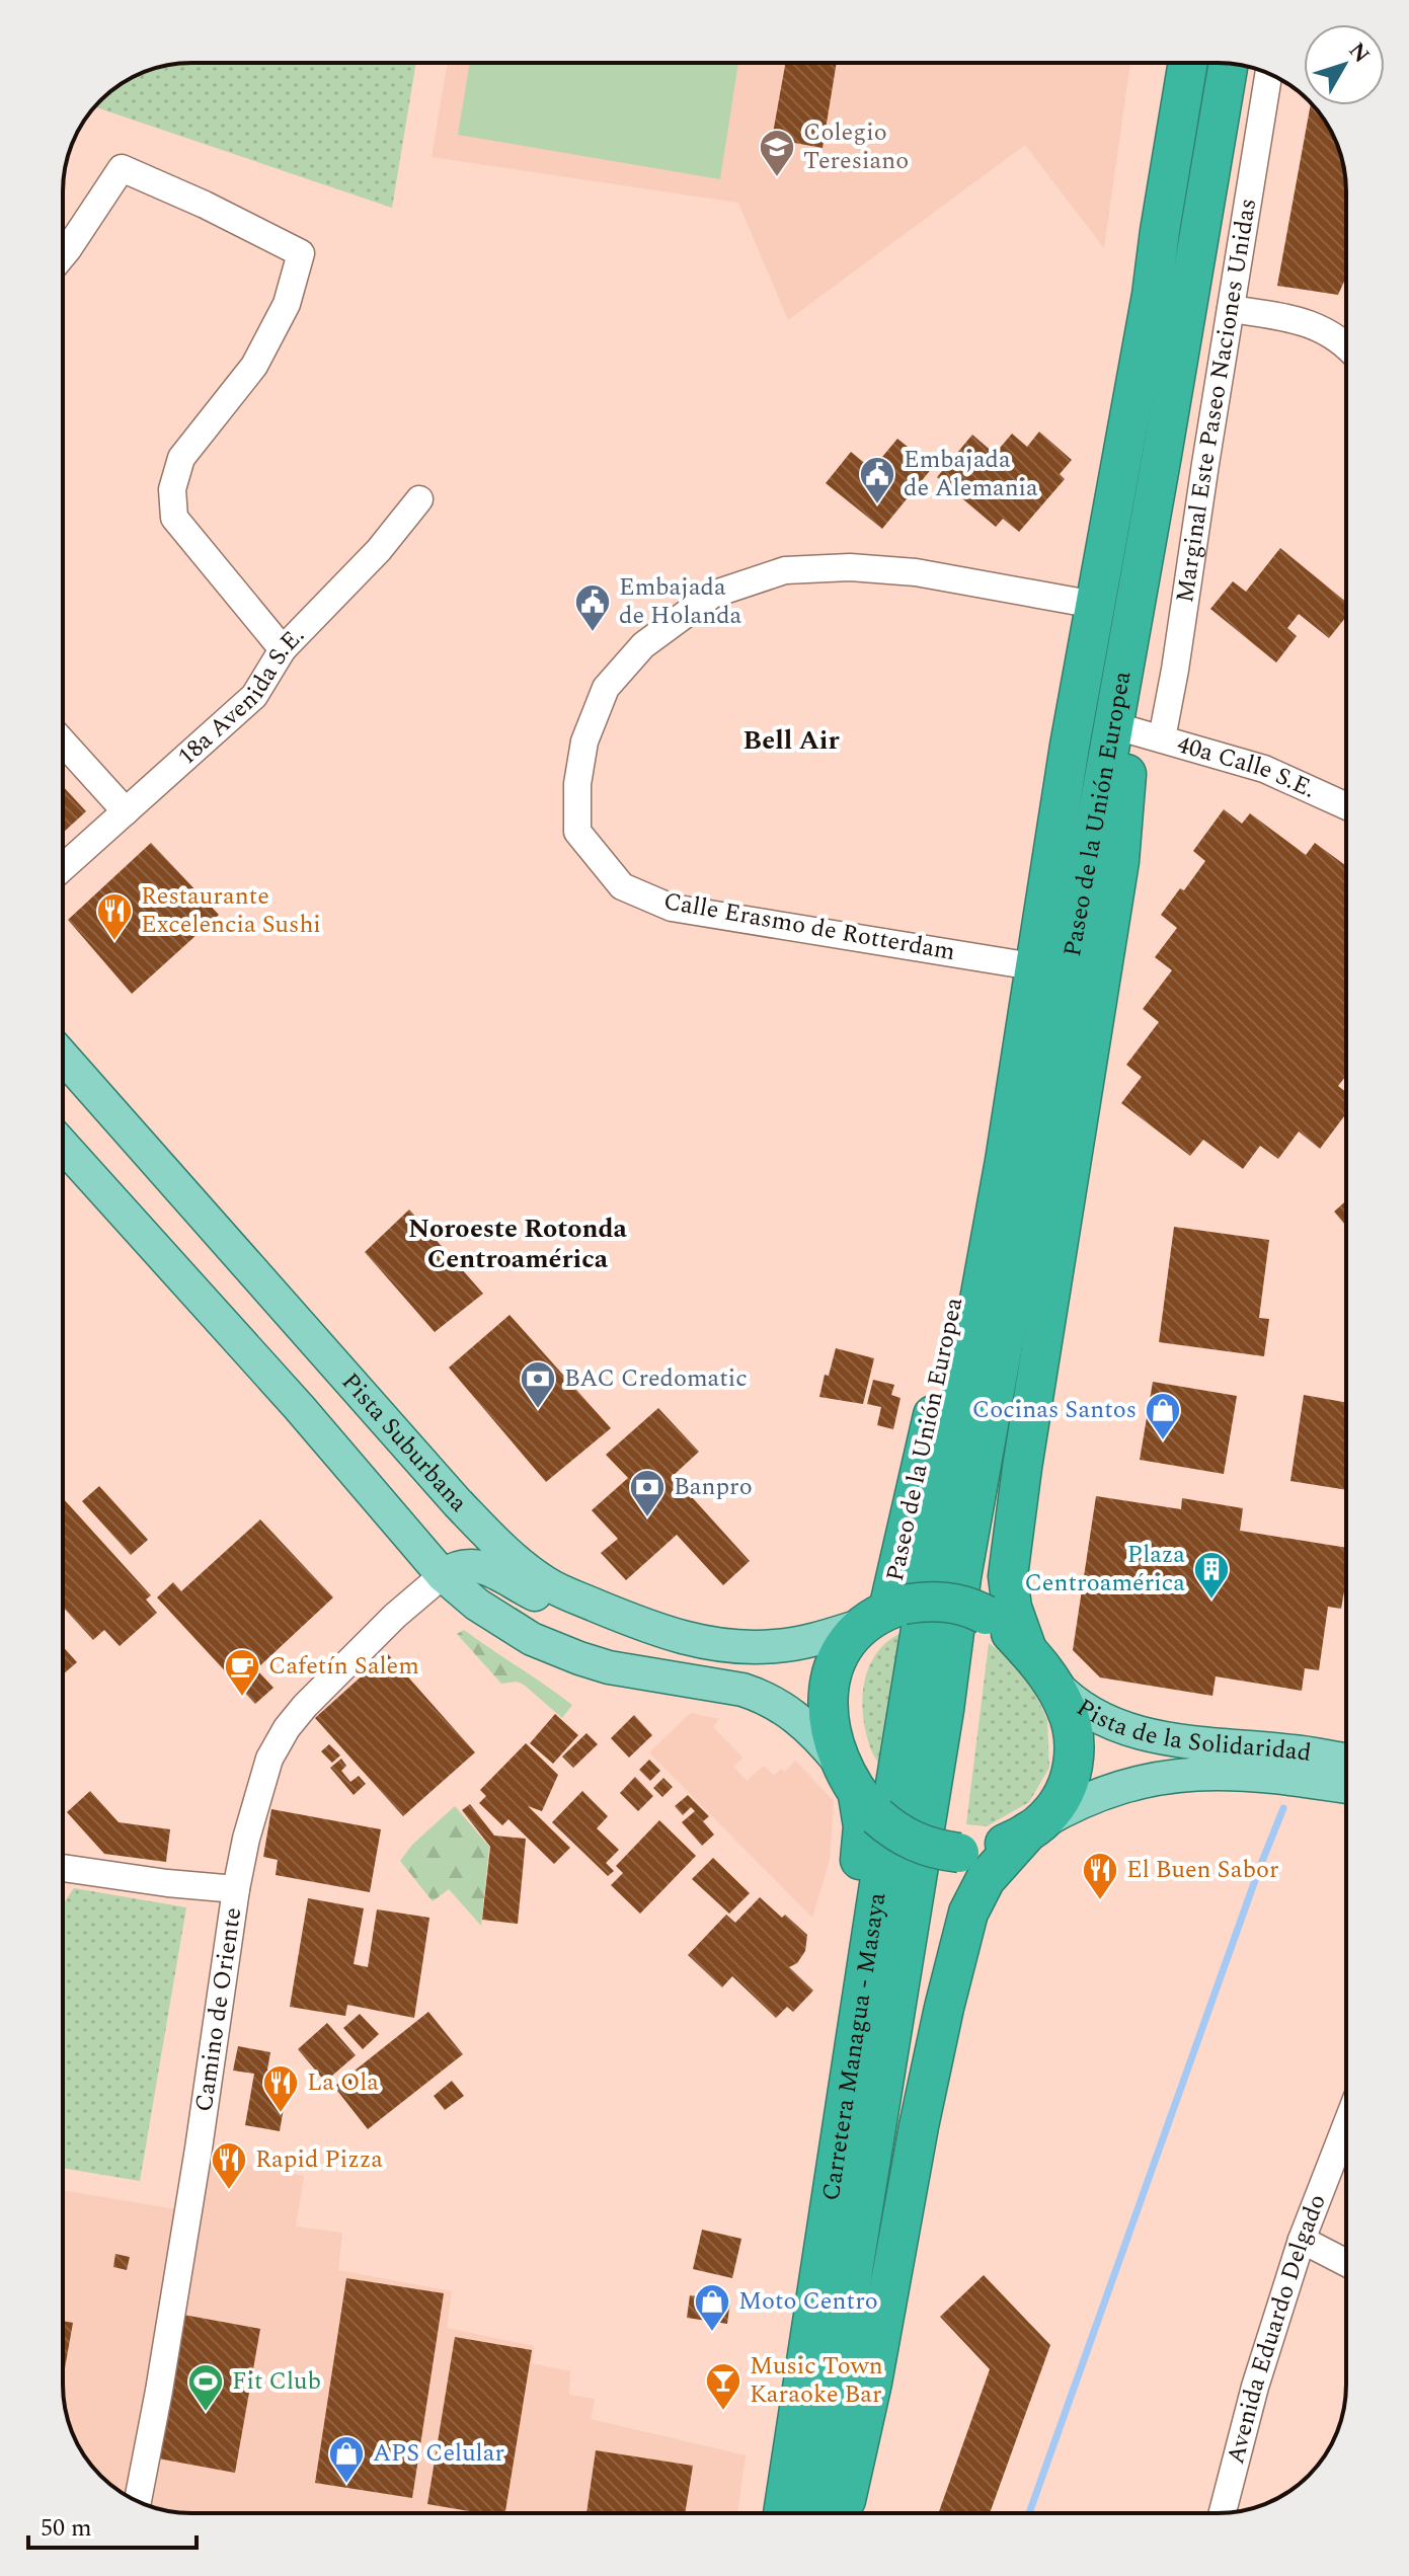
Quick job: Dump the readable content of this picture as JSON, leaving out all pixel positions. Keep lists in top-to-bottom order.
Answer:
{
  "streets": {
    "highway": ["Paseo de la Unión Europea", "Carretera Managua - Masaya"],
    "main road": ["Pista Suburbana", "Pista de la Solidaridad"],
    "street": [
      "Marginal Este Paseo Naciones Unidas",
      "18a Avenida S.E.",
      "40a Calle S.E.",
      "Calle Erasmo de Rotterdam",
      "Camino de Oriente",
      "Avenida Eduardo Delgado"
    ]
  },
  "crossings": [
    ["Marginal Este Paseo Naciones Unidas", "40a Calle S.E."],
    ["Paseo de la Unión Europea", "Calle Erasmo de Rotterdam"],
    ["Paseo de la Unión Europea", "Pista Suburbana"],
    ["Paseo de la Unión Europea", "Pista de la Solidaridad"],
    ["Paseo de la Unión Europea", "Carretera Managua - Masaya"],
    ["Pista Suburbana", "Pista de la Solidaridad"]
  ],
  "districts": ["Bell Air", "Noroeste Rotonda Centroamérica"],
  "places": {
    "school or university": ["Colegio Teresiano"],
    "public building": ["Embajada de Alemania", "Embajada de Holanda"],
    "restaurant": [
      "Restaurante Excelencia Sushi",
      "El Buen Sabor",
      "La Ola",
      "Rapid Pizza"
    ],
    "bank": ["BAC Credomatic", "Banpro"],
    "shop": ["Cocinas Santos", "Moto Centro", "APS Celular"],
    "building": ["Plaza Centroamérica"],
    "cafe": ["Cafetín Salem"],
    "bar": ["Music Town Karaoke Bar"],
    "sports": ["Fit Club"]
  },
  "scale_bar": "50 m",
  "north": "top right"
}
